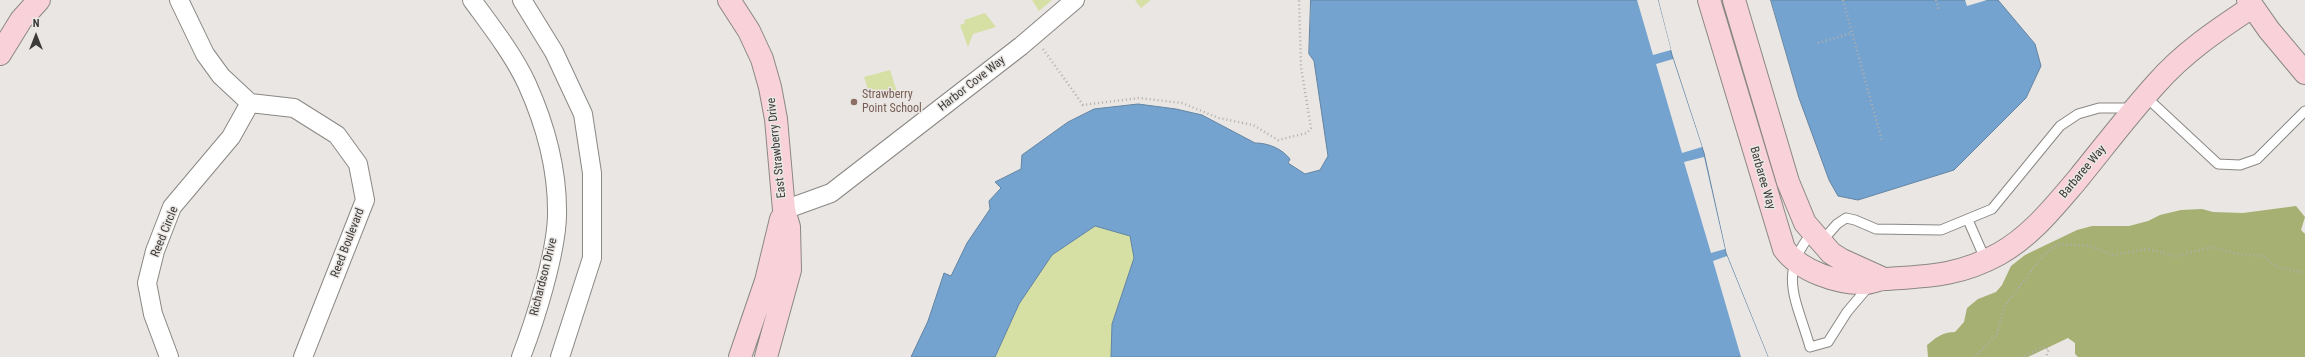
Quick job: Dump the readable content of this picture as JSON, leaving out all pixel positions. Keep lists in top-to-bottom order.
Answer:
{
  "streets": {
    "street": [
      "Harbor Cove Way",
      "East Strawberry Drive",
      "Barbaree Way",
      "Reed Circle",
      "Reed Boulevard",
      "Richardson Drive"
    ]
  },
  "crossings": [
    ["Harbor Cove Way", "East Strawberry Drive"],
    ["Reed Circle", "Reed Boulevard"]
  ],
  "places": ["Strawberry Point School"],
  "north": "top"
}
